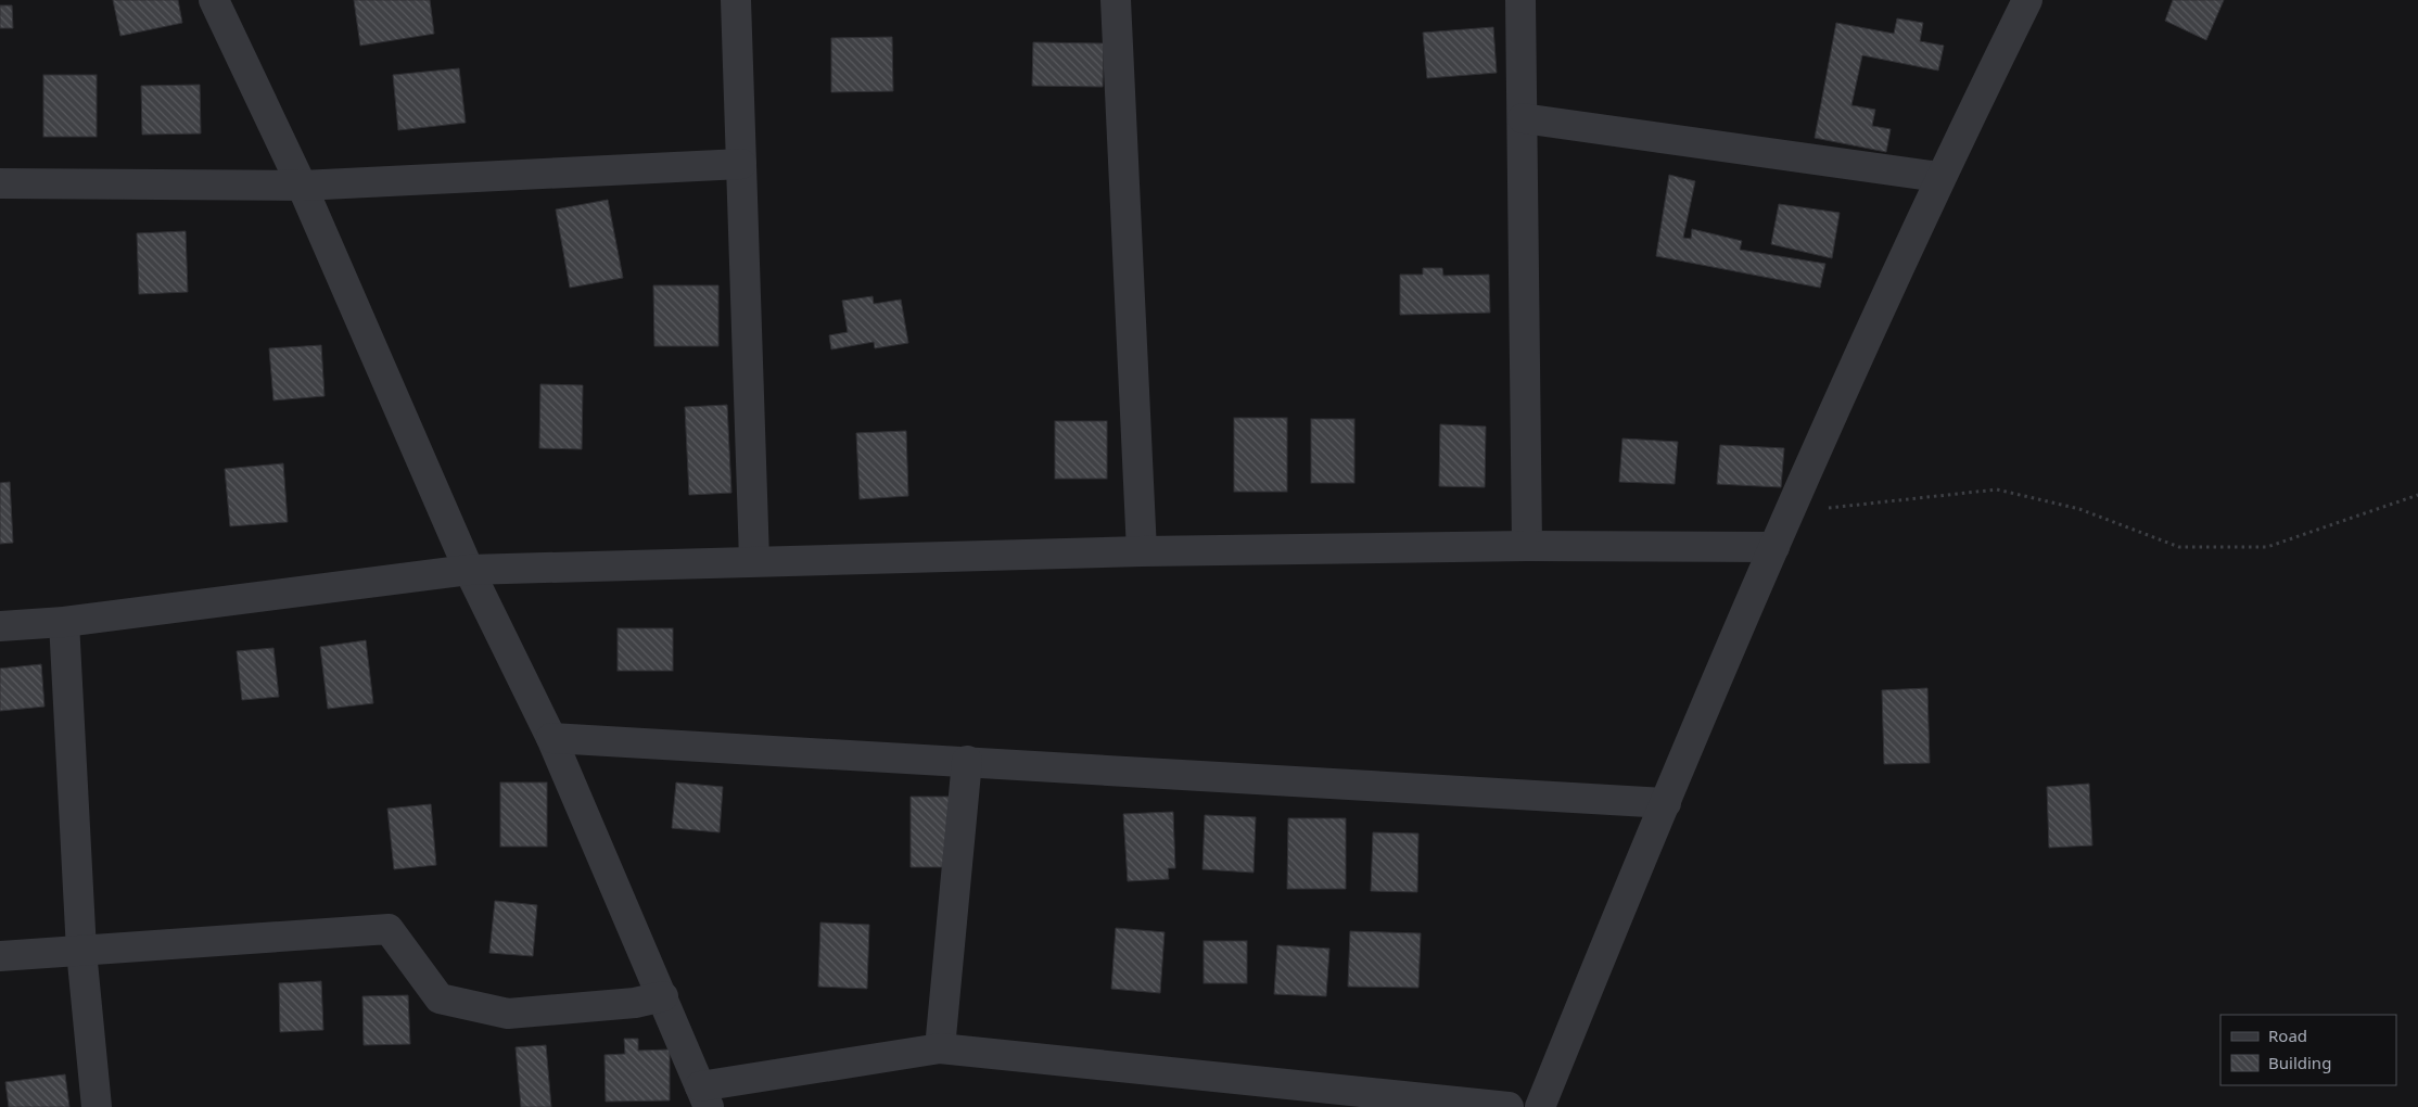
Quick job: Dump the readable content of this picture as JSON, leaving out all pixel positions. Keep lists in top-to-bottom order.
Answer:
{
  "legend": ["Road", "Building"]
}
